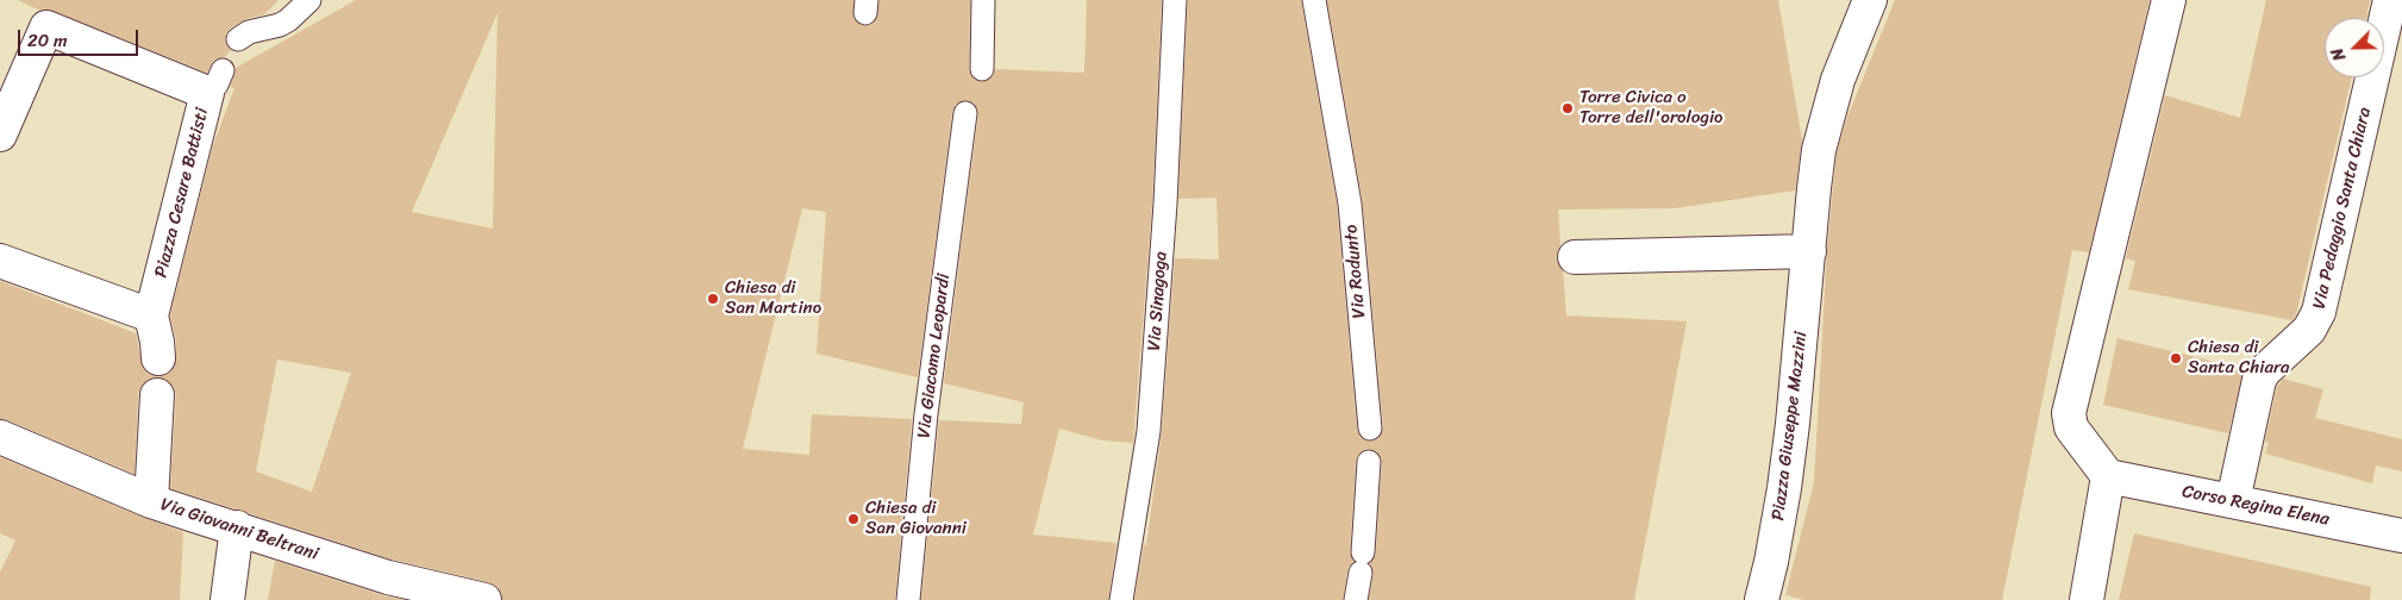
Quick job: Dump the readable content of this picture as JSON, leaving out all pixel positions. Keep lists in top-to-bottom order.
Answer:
{
  "streets": {
    "street": [
      "Piazza Cesare Battisti",
      "Via Pedaggio Santa Chiara",
      "Piazza Giuseppe Mazzini",
      "Corso Regina Elena",
      "Via Giovanni Beltrani"
    ],
    "lane": ["Via Rodunto", "Via Sinagoga", "Via Giacomo Leopardi"]
  },
  "crossings": [
    ["Via Pedaggio Santa Chiara", "Corso Regina Elena"]
  ],
  "places": [
    "Torre Civica o Torre dell'orologio",
    "Chiesa di San Martino",
    "Chiesa di Santa Chiara",
    "Chiesa di San Giovanni"
  ],
  "scale_bar": "20 m",
  "north": "bottom left"
}
